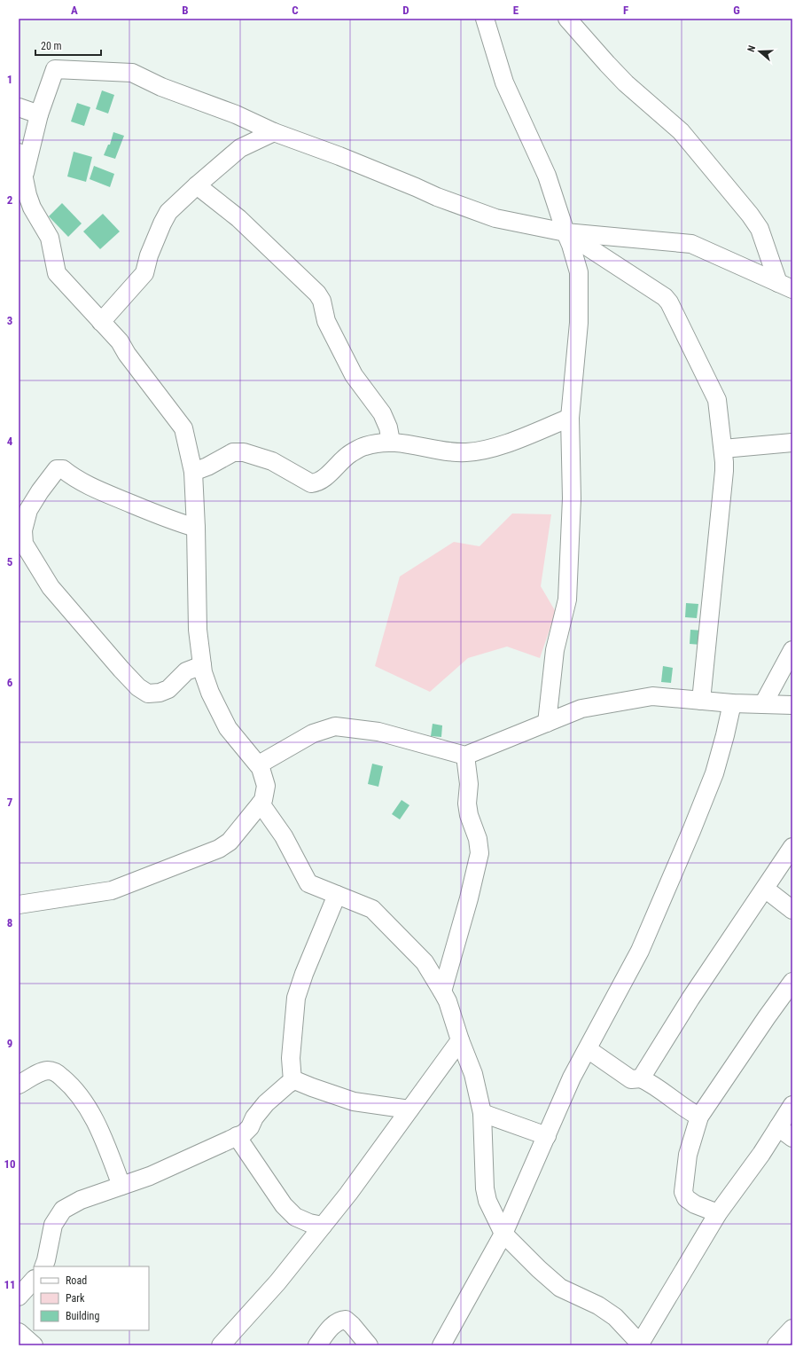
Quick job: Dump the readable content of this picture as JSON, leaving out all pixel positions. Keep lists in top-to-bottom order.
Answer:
{
  "legend": ["Road", "Park", "Building"],
  "scale_bar": "20 m",
  "north": "left",
  "grid": {
    "columns": [
      "A",
      "B",
      "C",
      "D",
      "E",
      "F",
      "G"
    ],
    "rows": [
      "1",
      "2",
      "3",
      "4",
      "5",
      "6",
      "7",
      "8",
      "9",
      "10",
      "11"
    ]
  }
}
